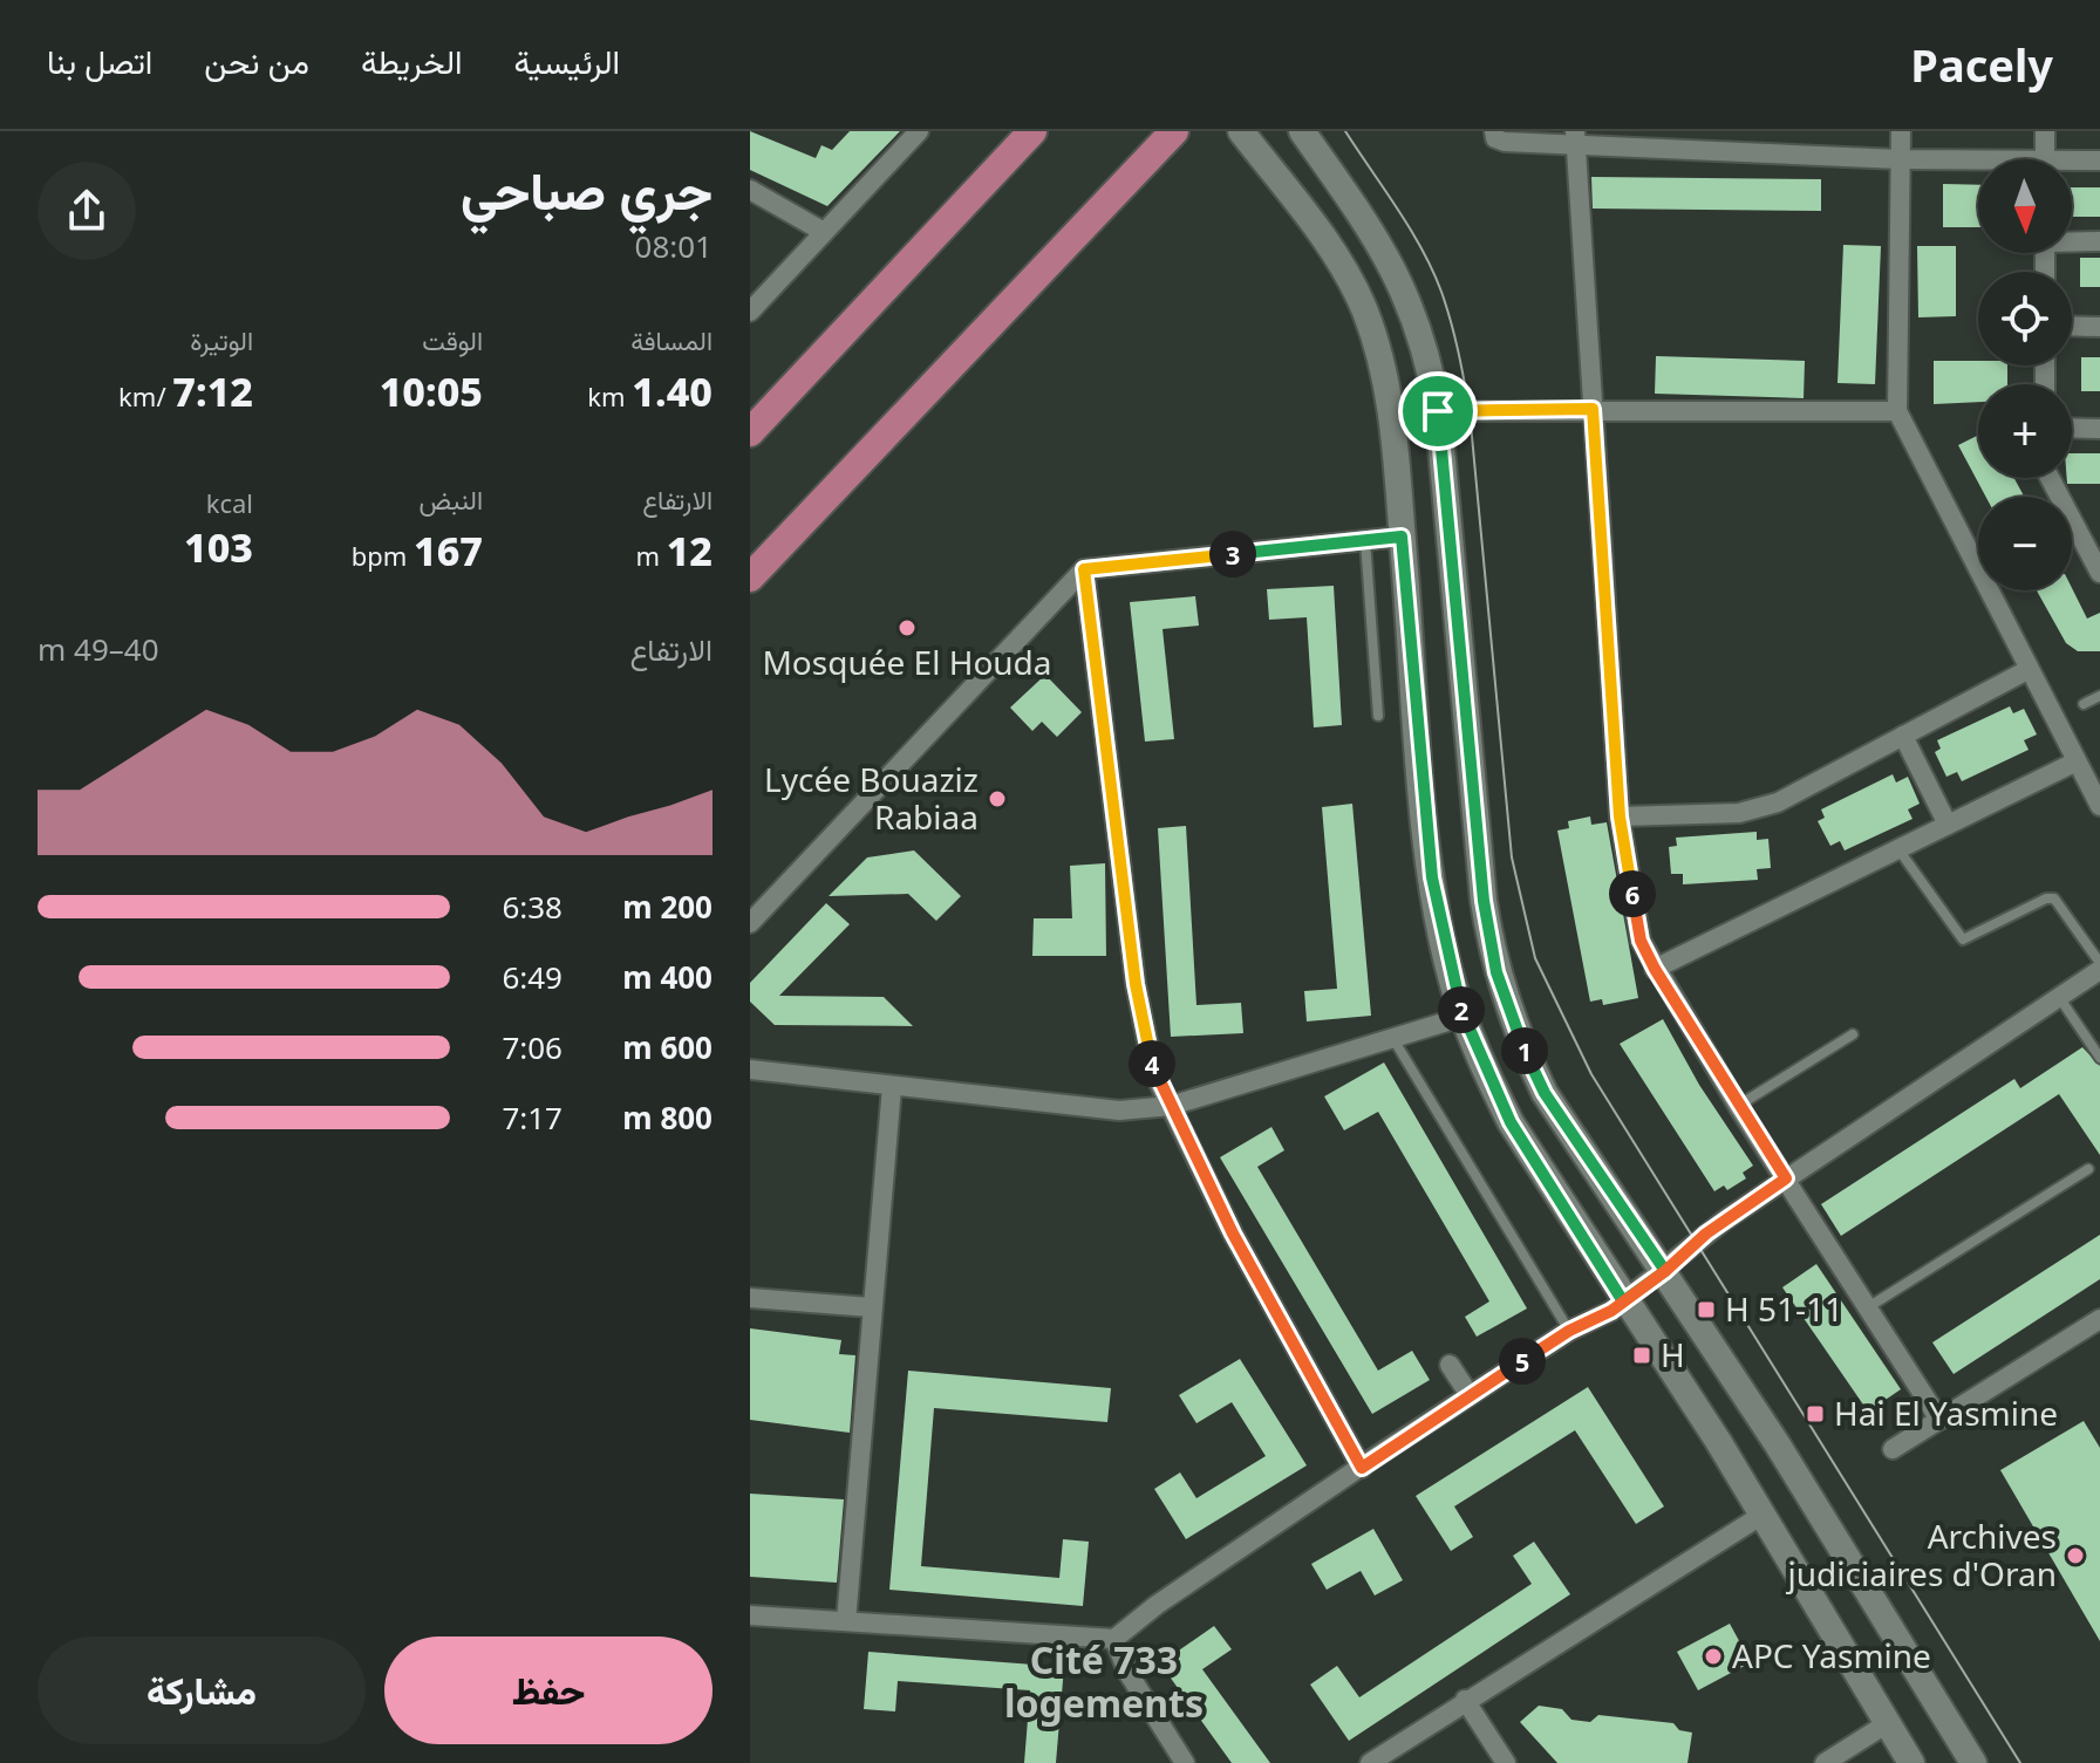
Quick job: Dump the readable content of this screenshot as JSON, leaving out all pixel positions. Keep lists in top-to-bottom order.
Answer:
{
  "districts": ["Cité 733 logements"],
  "places": {
    "other": [
      "Mosquée El Houda",
      "Lycée Bouaziz Rabiaa",
      "Archives judiciaires d'Oran",
      "APC Yasmine"
    ],
    "transit": ["H 51-11", "H", "Hai El Yasmine"]
  },
  "north": "bottom",
  "page": {
    "header": "Pacely",
    "nav": [
      "الرئيسية",
      "الخريطة",
      "من نحن",
      "اتصل بنا"
    ],
    "heading": ["جري صباحي", "08:01"],
    "map_buttons": ["+", "−"],
    "stats": [
      ["المسافة", "1.40 km"],
      ["الوقت", "10:05"],
      ["الوتيرة", "7:12 /km"],
      ["الارتفاع", "12 m"],
      ["النبض", "167 bpm"],
      ["kcal", "103"]
    ],
    "pins": [
      "3",
      "6",
      "2",
      "1",
      "4",
      "5"
    ],
    "chart": ["الارتفاع", "40–49 m"],
    "list": [
      {
        "name": "200 m",
        "note": "6:38"
      },
      {
        "name": "400 m",
        "note": "6:49"
      },
      {
        "name": "600 m",
        "note": "7:06"
      },
      {
        "name": "800 m",
        "note": "7:17"
      }
    ],
    "buttons": ["حفظ", "مشاركة"]
  }
}
